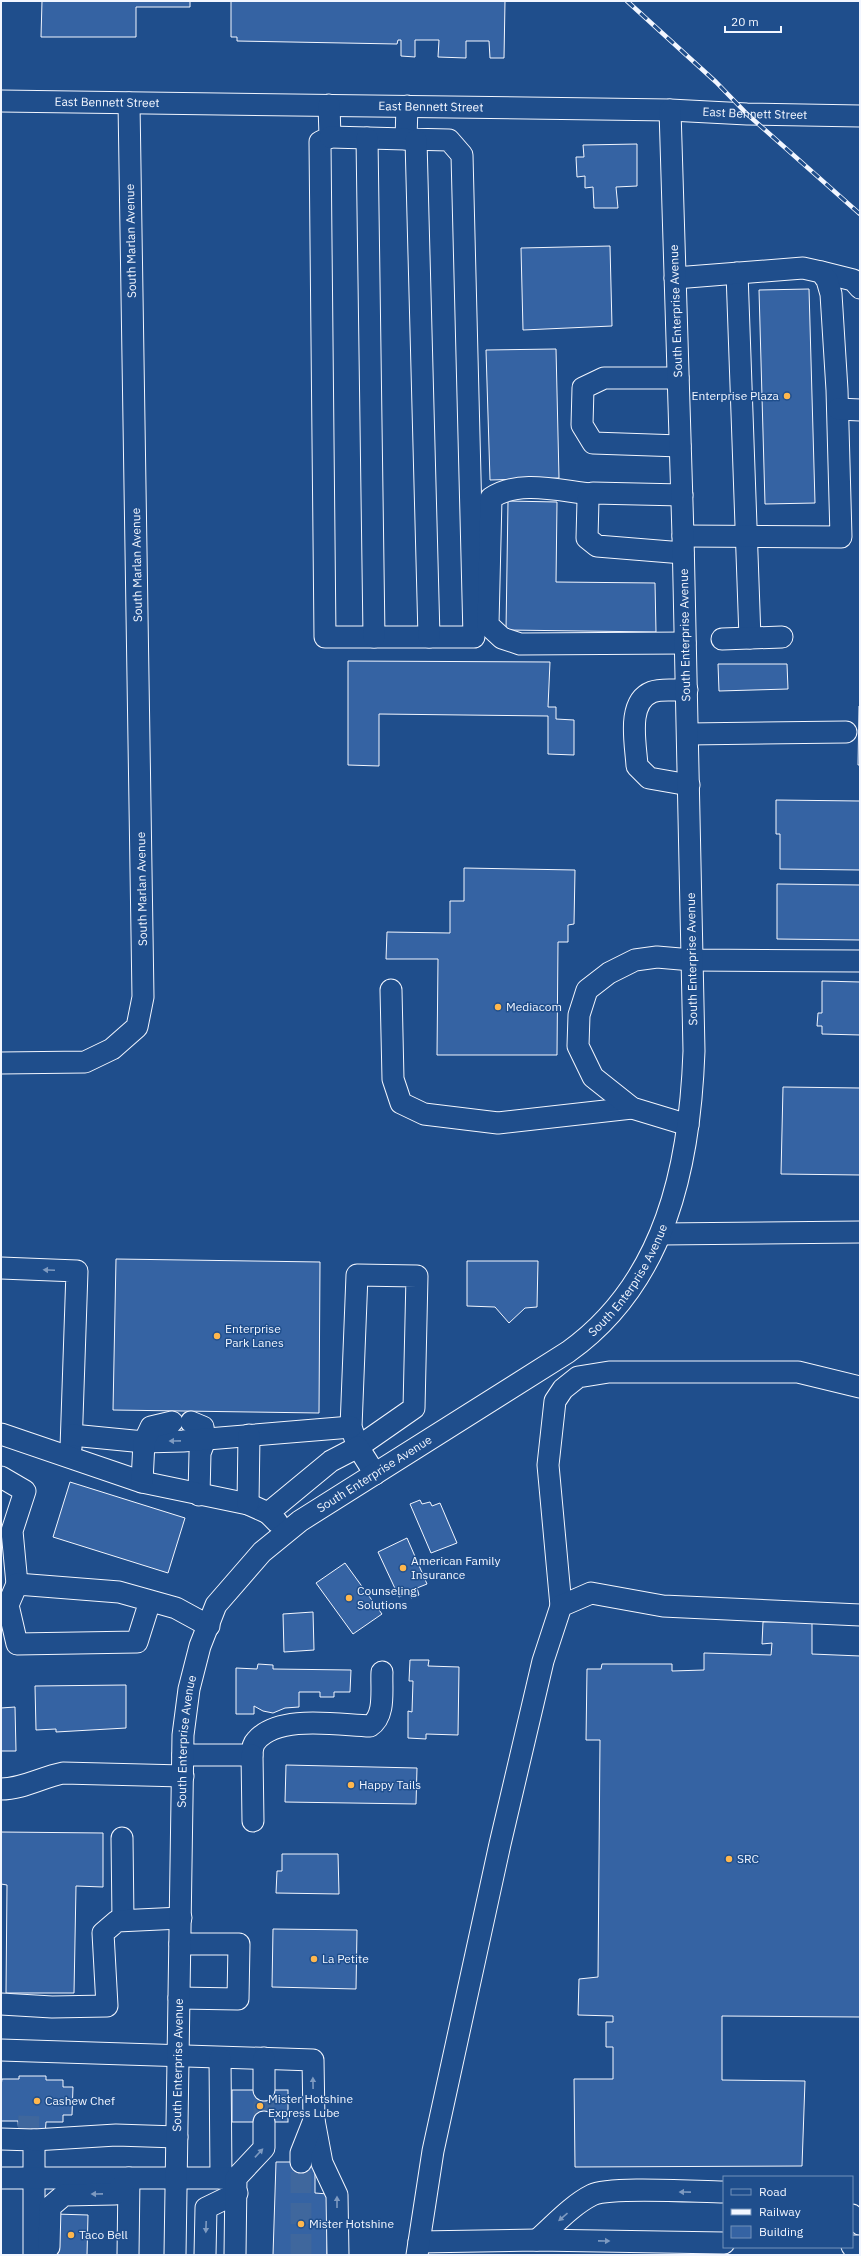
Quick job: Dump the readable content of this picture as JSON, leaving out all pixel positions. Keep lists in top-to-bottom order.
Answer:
{
  "streets": {
    "street": ["East Bennett Street", "South Marlan Avenue", "South Enterprise Avenue"]
  },
  "crossings": [
    ["East Bennett Street", "South Marlan Avenue"],
    ["East Bennett Street", "South Enterprise Avenue"]
  ],
  "places": [
    "Enterprise Plaza",
    "Mediacom",
    "Enterprise Park Lanes",
    "American Family Insurance",
    "Counseling Solutions",
    "Happy Tails",
    "SRC",
    "La Petite",
    "Cashew Chef",
    "Mister Hotshine Express Lube",
    "Mister Hotshine",
    "Taco Bell"
  ],
  "legend": ["Road", "Railway", "Building"],
  "scale_bar": "20 m"
}
